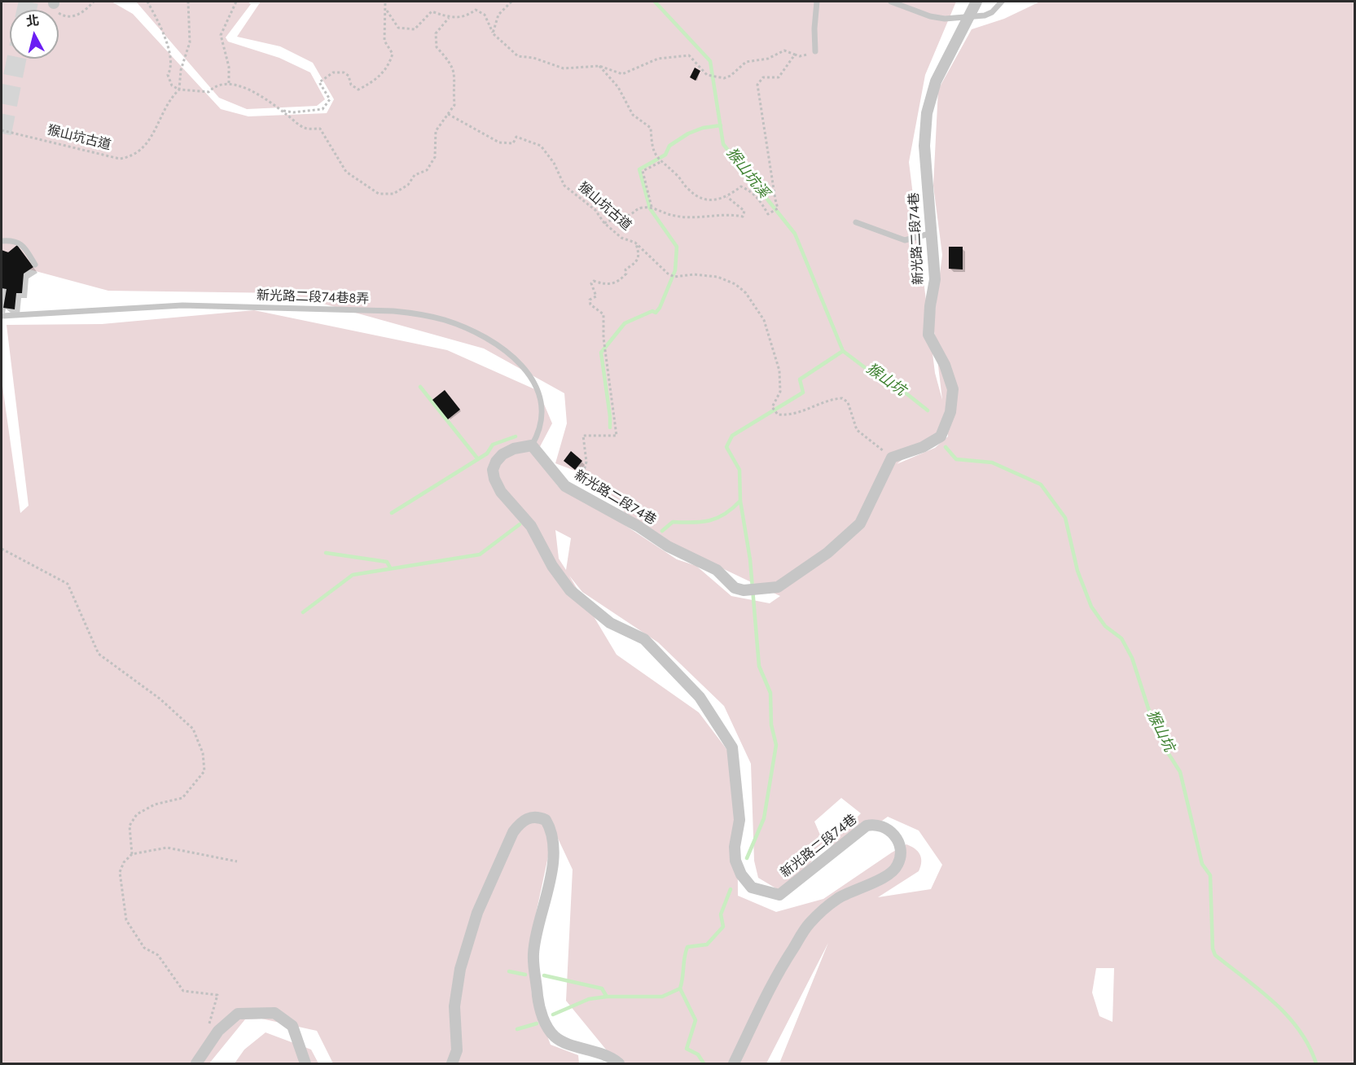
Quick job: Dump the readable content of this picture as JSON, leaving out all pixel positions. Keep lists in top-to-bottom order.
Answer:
{
  "streets": {
    "street": ["新光路二段74巷"],
    "lane": ["新光路二段74巷8弄"],
    "path": ["猴山坑古道"]
  },
  "crossings": [
    ["猴山坑古道", "新光路二段74巷"],
    ["新光路二段74巷", "新光路二段74巷8弄"]
  ],
  "water": ["猴山坑溪", "猴山坑"],
  "north": "top"
}
